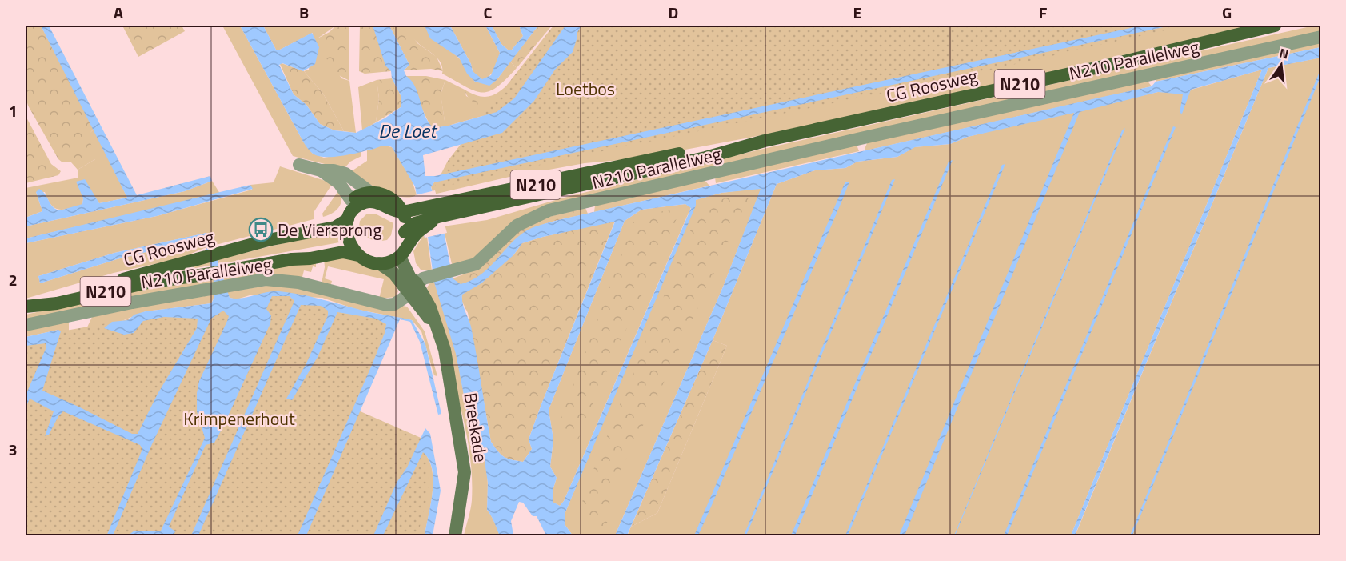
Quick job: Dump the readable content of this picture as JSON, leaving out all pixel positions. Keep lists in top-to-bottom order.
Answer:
{
  "streets": {
    "main road": ["N210", "CG Roosweg", "Breekade"],
    "street": ["N210 Parallelweg"]
  },
  "crossings": [
    ["N210 Parallelweg", "Breekade"],
    ["N210", "CG Roosweg"],
    ["N210", "Breekade"],
    ["CG Roosweg", "Breekade"]
  ],
  "water": ["De Loet"],
  "parks": ["Loetbos", "Krimpenerhout"],
  "places": {
    "bus stop": ["De Viersprong"]
  },
  "north": "top",
  "grid": {
    "columns": [
      "A",
      "B",
      "C",
      "D",
      "E",
      "F",
      "G"
    ],
    "rows": ["1", "2", "3"]
  }
}
